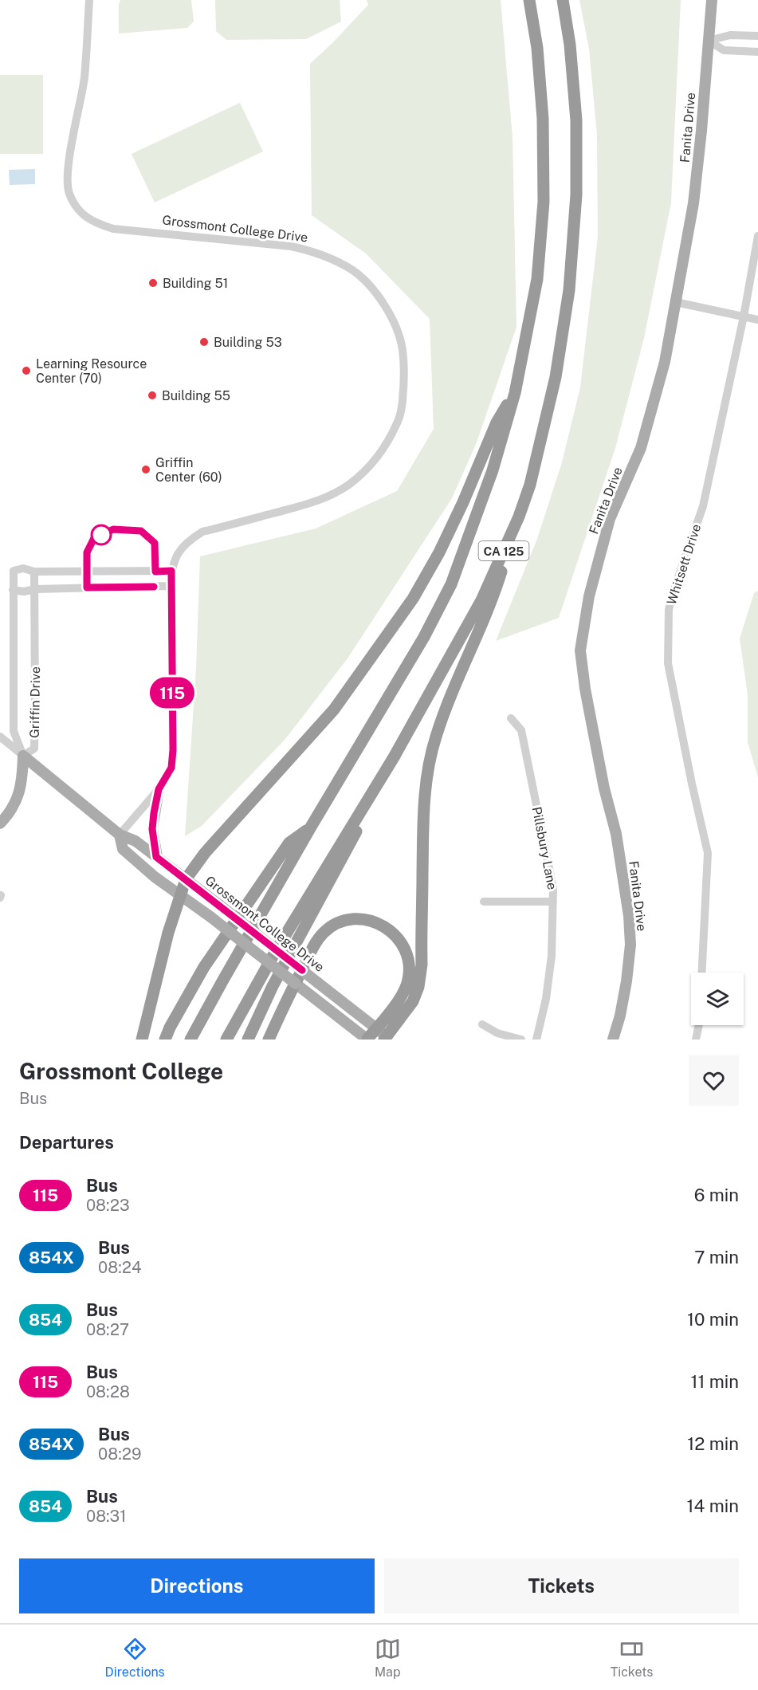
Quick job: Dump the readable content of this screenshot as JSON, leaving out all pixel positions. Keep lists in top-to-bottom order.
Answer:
{
  "streets": {
    "highway": ["CA 125"],
    "main road": ["Fanita Drive", "Grossmont College Drive"],
    "street": ["Whitsett Drive", "Griffin Drive", "Pillsbury Lane"]
  },
  "crossings": [
    ["Grossmont College Drive", "Griffin Drive"]
  ],
  "places": [
    "Building 51",
    "Building 53",
    "Learning Resource Center (70)",
    "Building 55",
    "Griffin Center (60)"
  ],
  "lines": ["bus line 115"],
  "page": {
    "on_map": "115",
    "heading": [
      ["Grossmont College", "Bus"],
      "Departures"
    ],
    "list": [
      {
        "mark": "115",
        "name": "Bus",
        "note": "08:23",
        "value": "6 min"
      },
      {
        "mark": "854X",
        "name": "Bus",
        "note": "08:24",
        "value": "7 min"
      },
      {
        "mark": "854",
        "name": "Bus",
        "note": "08:27",
        "value": "10 min"
      },
      {
        "mark": "115",
        "name": "Bus",
        "note": "08:28",
        "value": "11 min"
      },
      {
        "mark": "854X",
        "name": "Bus",
        "note": "08:29",
        "value": "12 min"
      },
      {
        "mark": "854",
        "name": "Bus",
        "note": "08:31",
        "value": "14 min"
      }
    ],
    "buttons": ["Directions", "Tickets"],
    "tabs": ["Directions", "Map", "Tickets"]
  }
}
